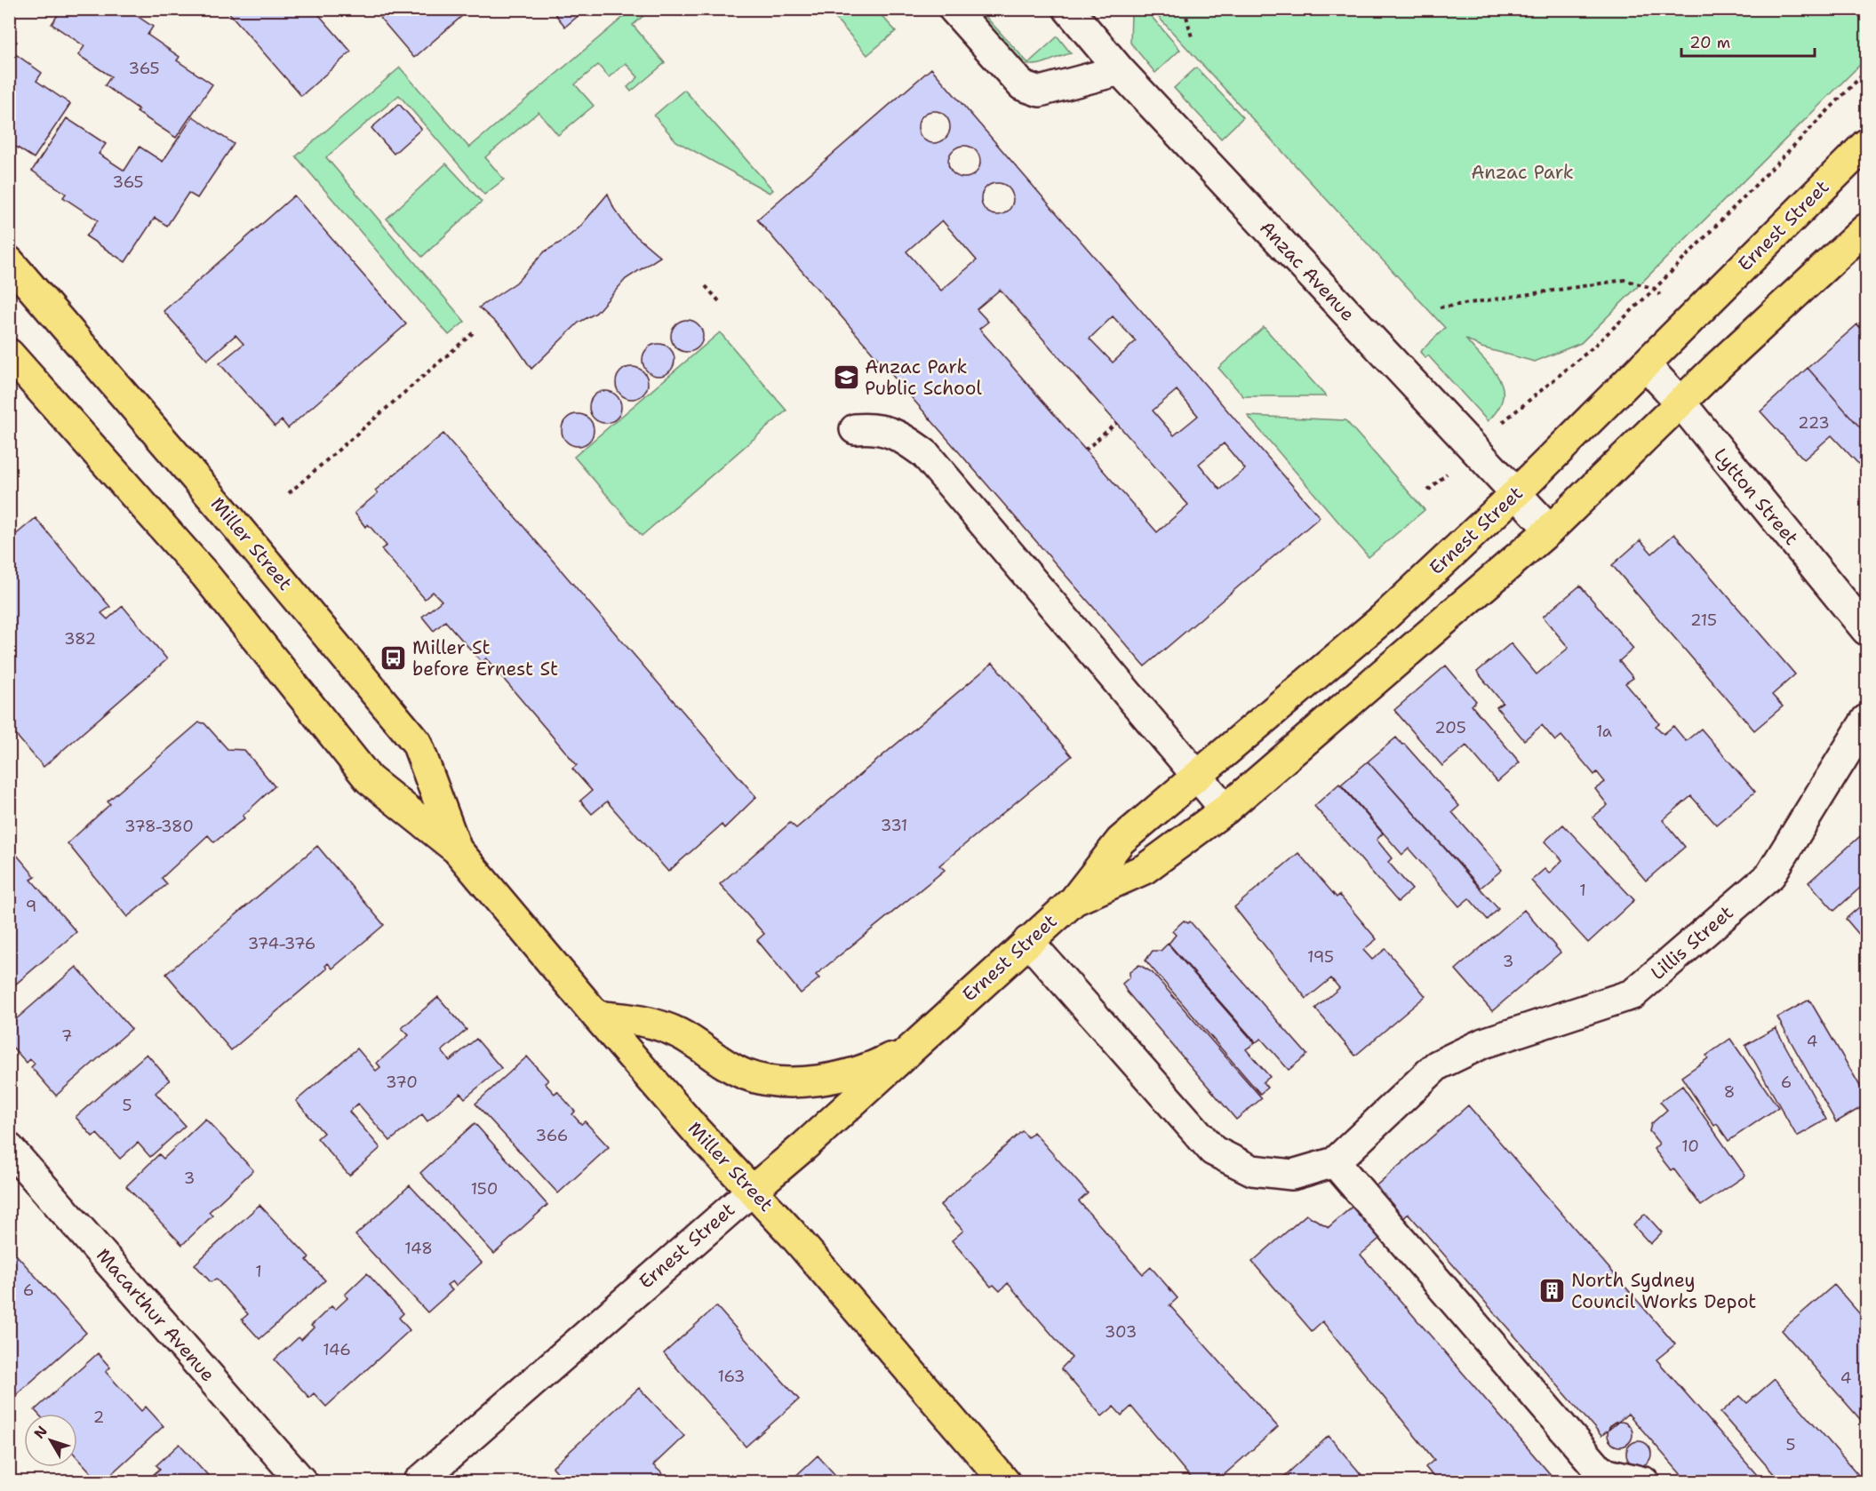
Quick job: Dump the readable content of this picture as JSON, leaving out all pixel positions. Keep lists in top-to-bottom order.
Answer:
{
  "streets": {
    "main road": ["Ernest Street", "Miller Street"],
    "street": [
      "Anzac Avenue",
      "Lytton Street",
      "Lillis Street",
      "Macarthur Avenue"
    ]
  },
  "crossings": [
    ["Ernest Street", "Anzac Avenue"],
    ["Ernest Street", "Lytton Street"],
    ["Ernest Street", "Miller Street"]
  ],
  "parks": ["Anzac Park"],
  "places": {
    "school or university": ["Anzac Park Public School"],
    "bus stop": ["Miller St before Ernest St"],
    "building": ["North Sydney Council Works Depot"]
  },
  "house_numbers": [
    "365",
    "365",
    "223",
    "215",
    "382",
    "205",
    "1a",
    "331",
    "378-380",
    "1",
    "9",
    "374-376",
    "195",
    "3",
    "7",
    "4",
    "370",
    "6",
    "8",
    "5",
    "366",
    "10",
    "3",
    "150",
    "148",
    "1",
    "6",
    "303",
    "146",
    "163",
    "4",
    "2",
    "5"
  ],
  "scale_bar": "20 m",
  "north": "top left"
}
